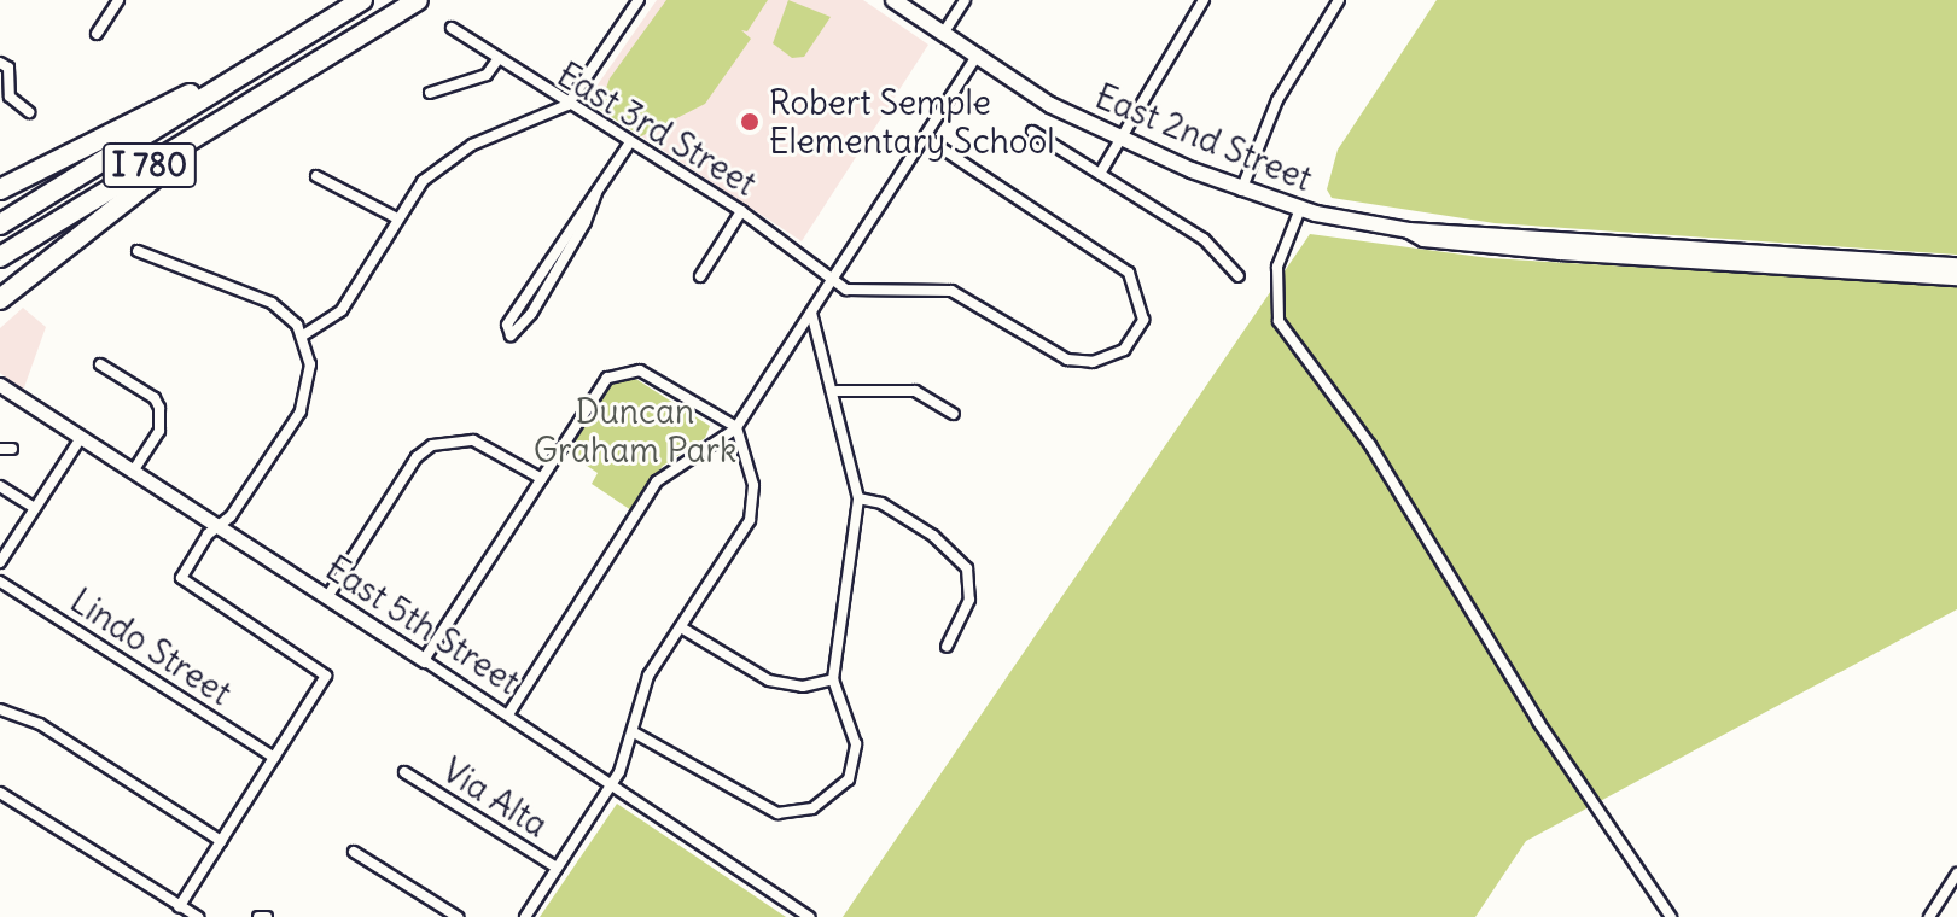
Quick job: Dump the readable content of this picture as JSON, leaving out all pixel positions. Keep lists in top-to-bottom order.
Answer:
{
  "streets": {
    "highway": ["I 780"],
    "main road": ["East 2nd Street"],
    "street": [
      "East 3rd Street",
      "East 5th Street",
      "Lindo Street",
      "Via Alta"
    ]
  },
  "parks": ["Duncan Graham Park"],
  "places": ["Robert Semple Elementary School"]
}
